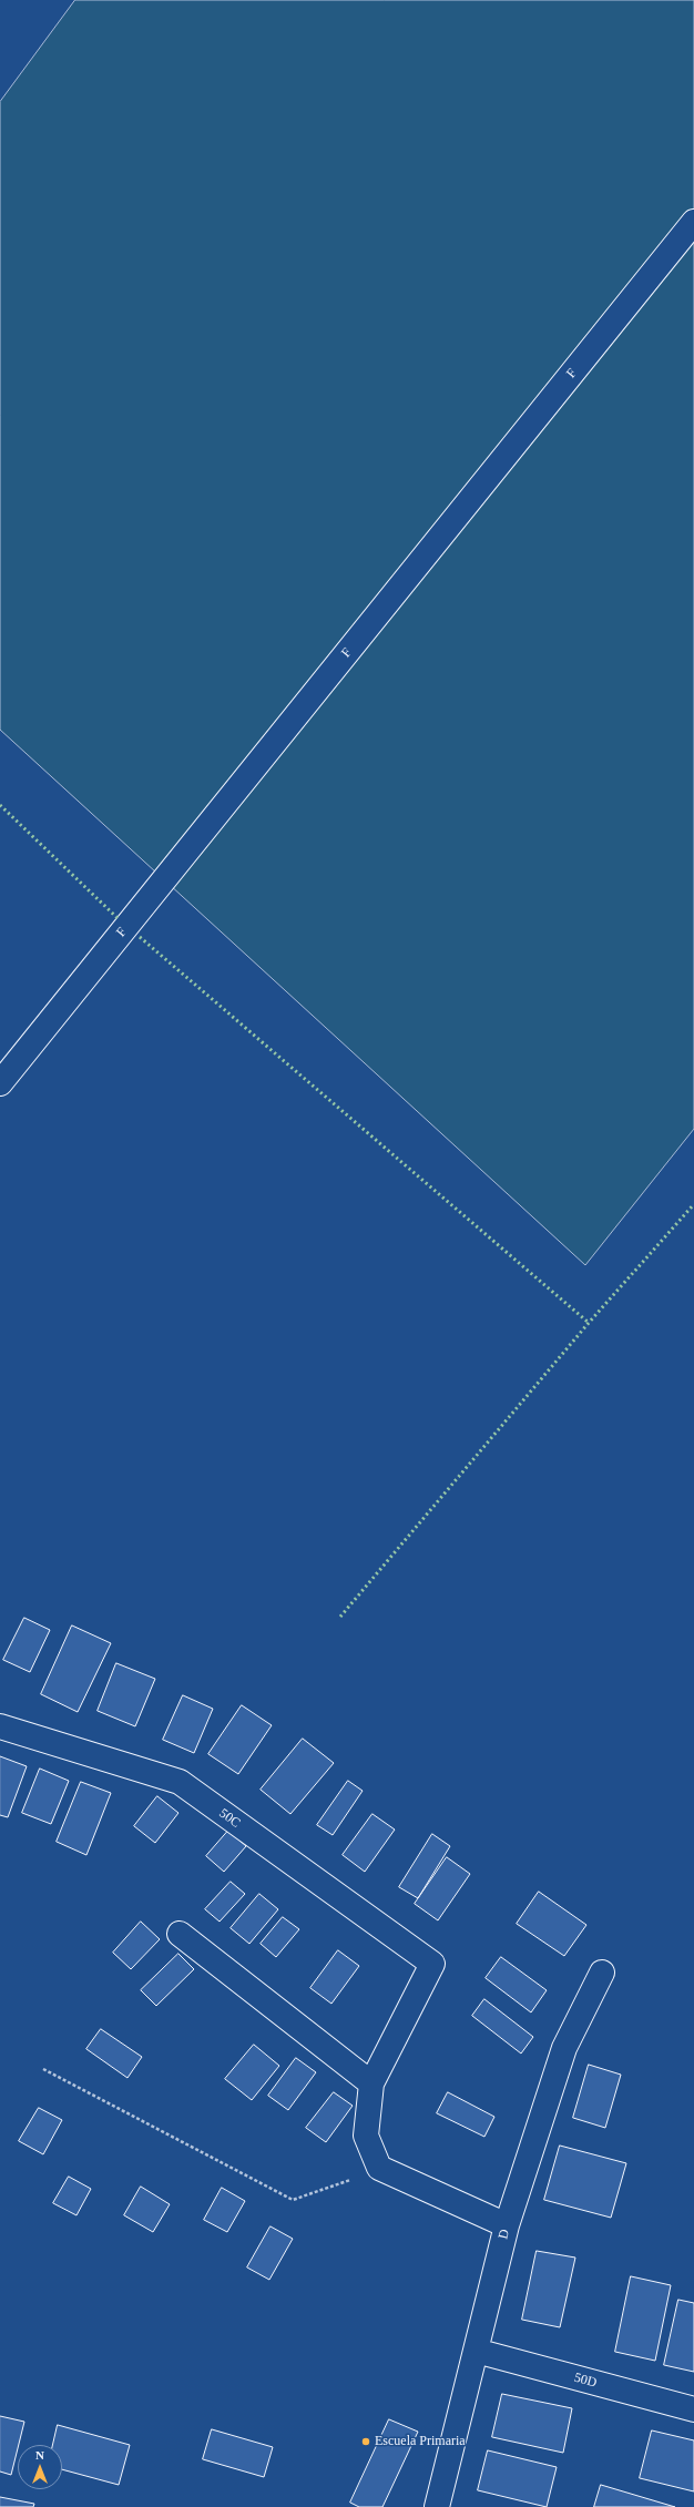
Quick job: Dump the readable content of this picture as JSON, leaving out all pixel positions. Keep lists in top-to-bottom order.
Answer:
{
  "streets": {
    "street": [
      "F",
      "50C",
      "D",
      "50D"
    ]
  },
  "crossings": [
    ["D", "50D"]
  ],
  "places": ["Escuela Primaria"],
  "north": "top"
}
